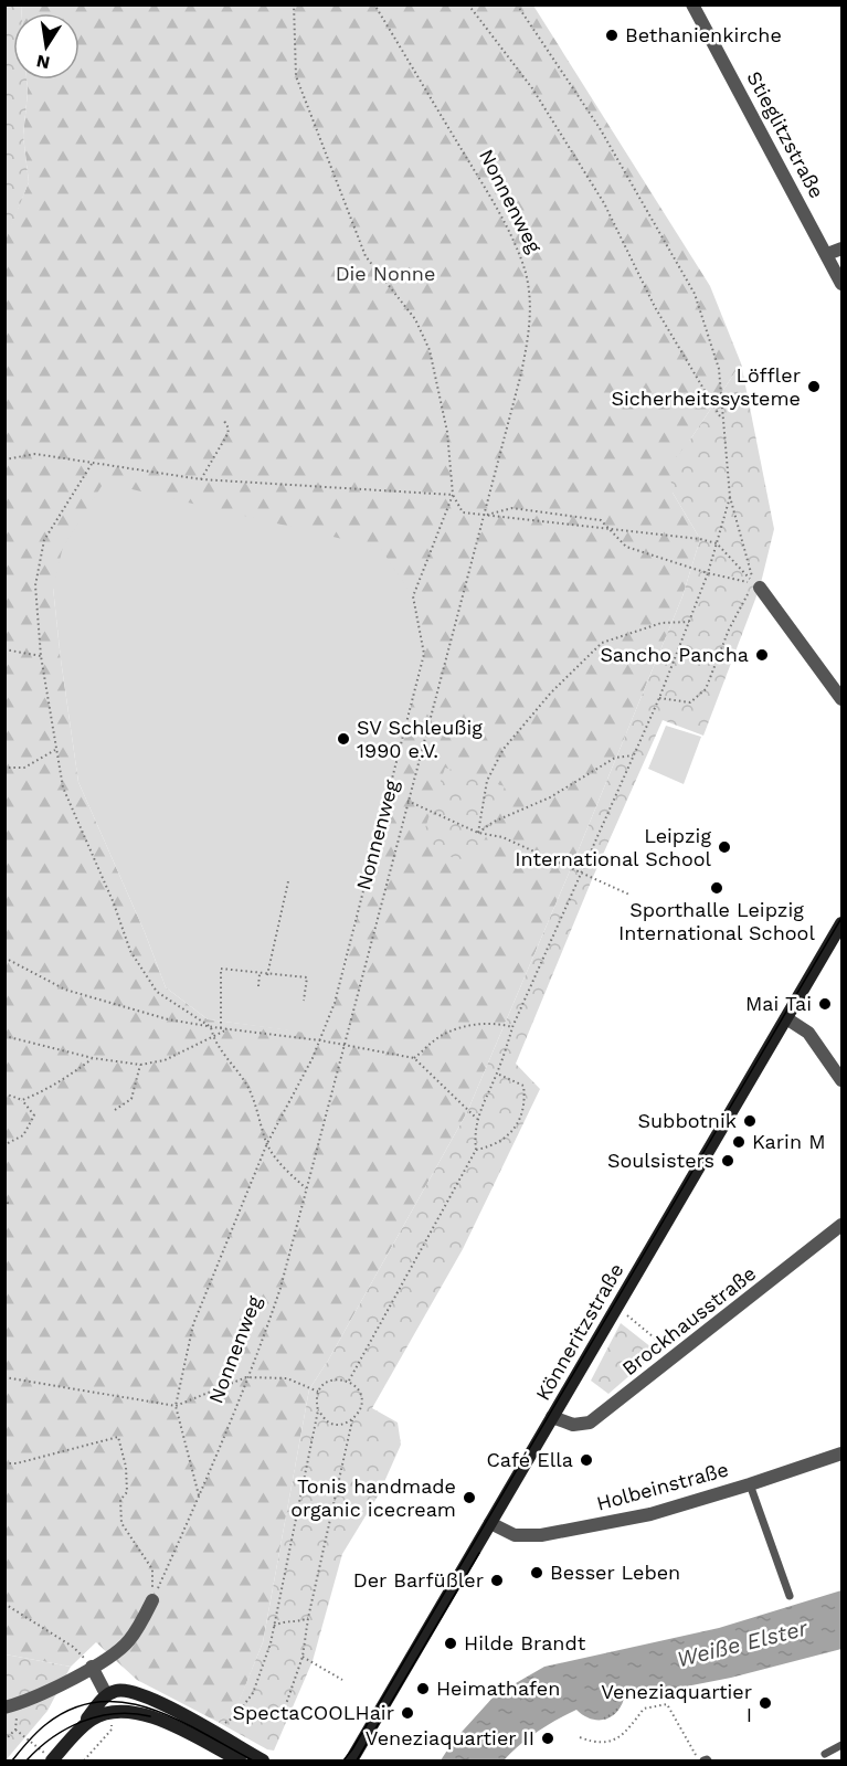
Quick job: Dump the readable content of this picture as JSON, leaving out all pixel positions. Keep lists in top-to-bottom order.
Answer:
{
  "streets": {
    "main road": ["Könneritzstraße"],
    "street": ["Stieglitzstraße", "Brockhausstraße", "Holbeinstraße"],
    "path": ["Nonnenweg"]
  },
  "crossings": [
    ["Brockhausstraße", "Könneritzstraße"],
    ["Könneritzstraße", "Holbeinstraße"]
  ],
  "water": ["Weiße Elster"],
  "parks": ["Die Nonne"],
  "places": [
    "Bethanienkirche",
    "Löffler Sicherheitssysteme",
    "Sancho Pancha",
    "SV Schleußig 1990 e.V.",
    "Leipzig International School",
    "Sporthalle Leipzig International School",
    "Mai Tai",
    "Subbotnik",
    "Karin M",
    "Soulsisters",
    "Café Ella",
    "Tonis handmade organic icecream",
    "Besser Leben",
    "Der Barfüßler",
    "Hilde Brandt",
    "Heimathafen",
    "Veneziaquartier I",
    "SpectaCOOLHair",
    "Veneziaquartier II"
  ],
  "north": "bottom"
}
